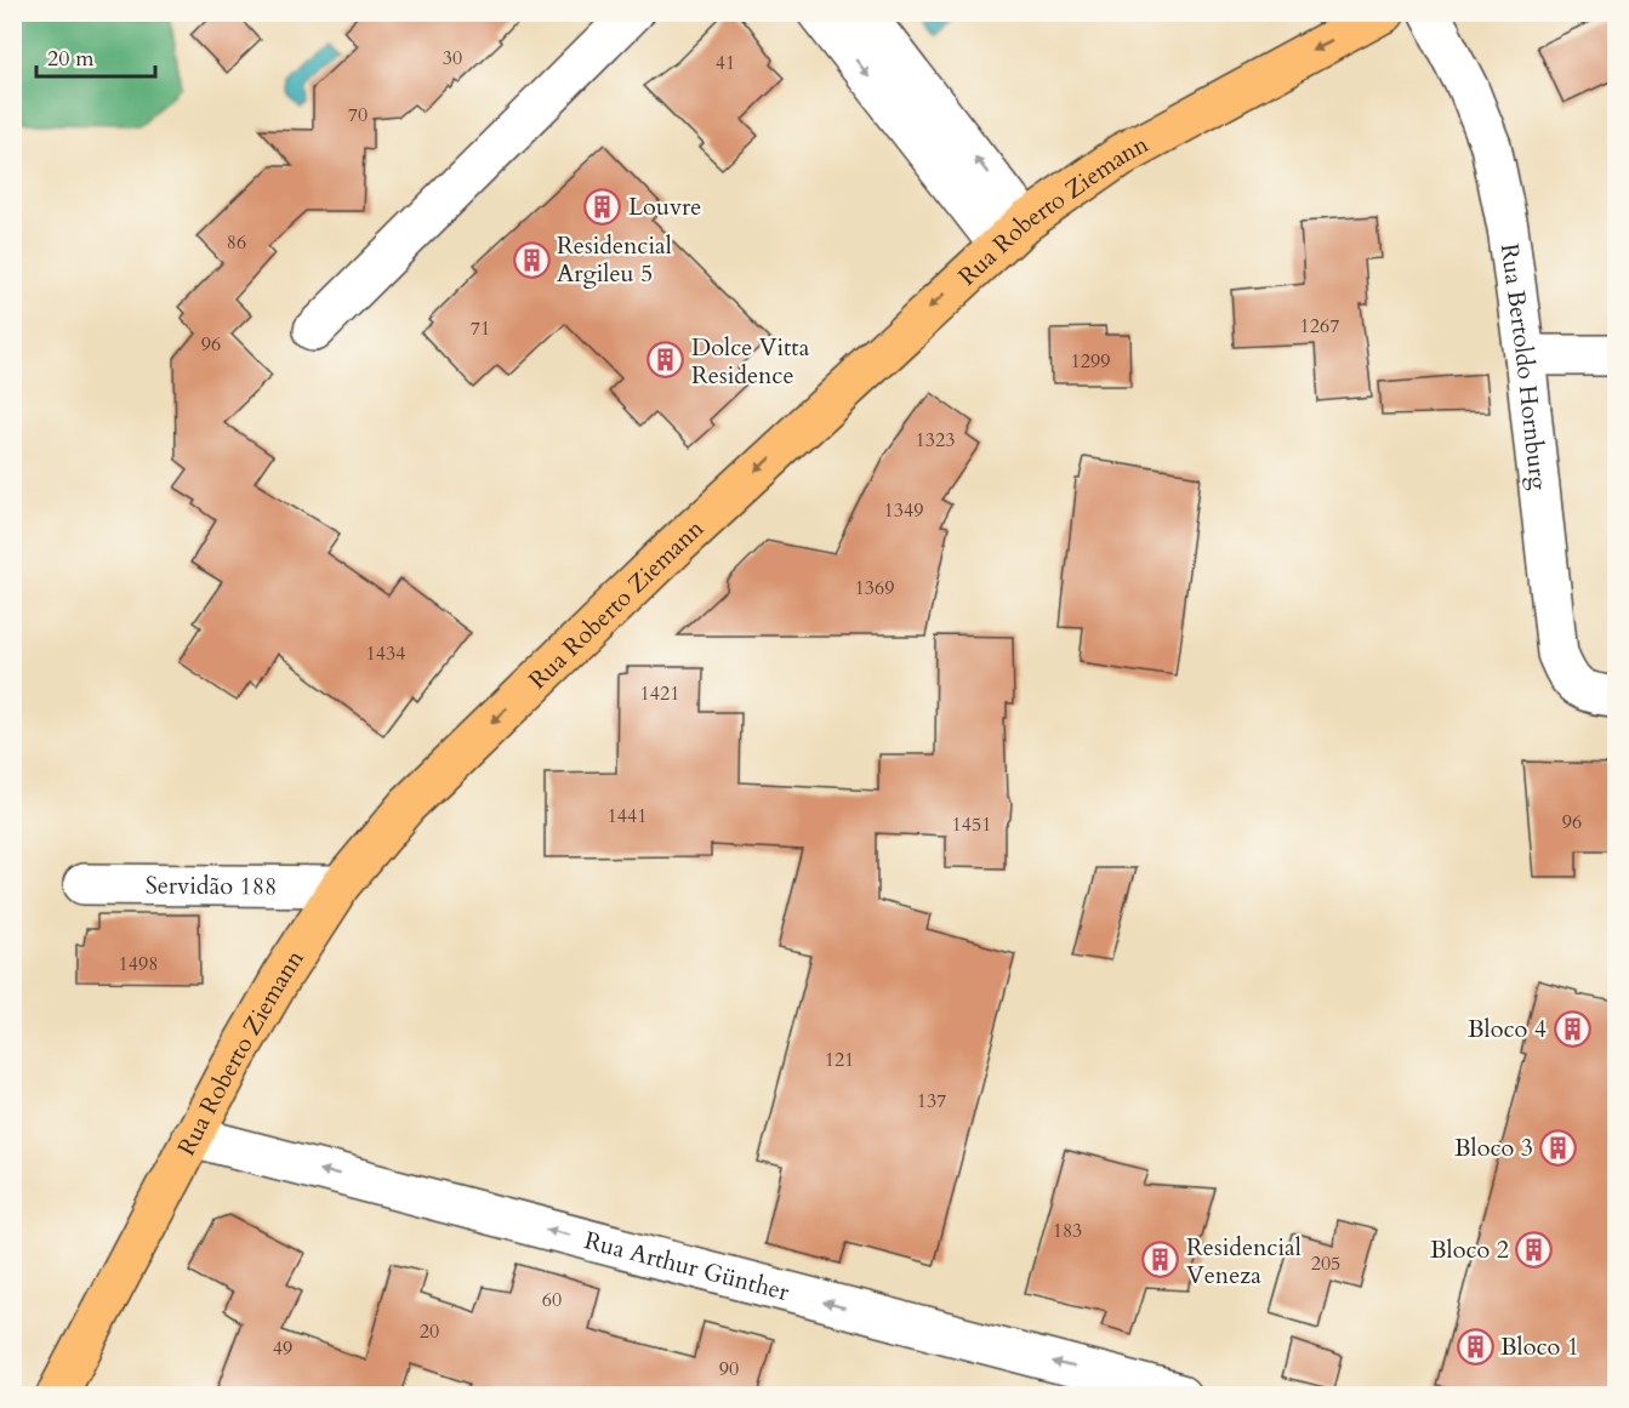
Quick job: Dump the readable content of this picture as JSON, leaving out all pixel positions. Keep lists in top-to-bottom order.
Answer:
{
  "streets": {
    "main road": ["Rua Roberto Ziemann"],
    "street": ["Rua Bertoldo Hornburg", "Servidão 188", "Rua Arthur Günther"]
  },
  "crossings": [
    ["Rua Roberto Ziemann", "Servidão 188"],
    ["Rua Roberto Ziemann", "Rua Arthur Günther"]
  ],
  "one_way": ["Rua Roberto Ziemann", "Rua Arthur Günther"],
  "places": {
    "building": [
      "Louvre",
      "Residencial Argileu 5",
      "Dolce Vitta Residence",
      "Bloco 4",
      "Bloco 3",
      "Bloco 2",
      "Residencial Veneza",
      "Bloco 1"
    ]
  },
  "house_numbers": [
    "30",
    "41",
    "70",
    "86",
    "1267",
    "71",
    "96",
    "1299",
    "1323",
    "1349",
    "1369",
    "1434",
    "1421",
    "1441",
    "96",
    "1451",
    "1498",
    "121",
    "137",
    "183",
    "205",
    "60",
    "20",
    "49",
    "90"
  ],
  "scale_bar": "20 m"
}
